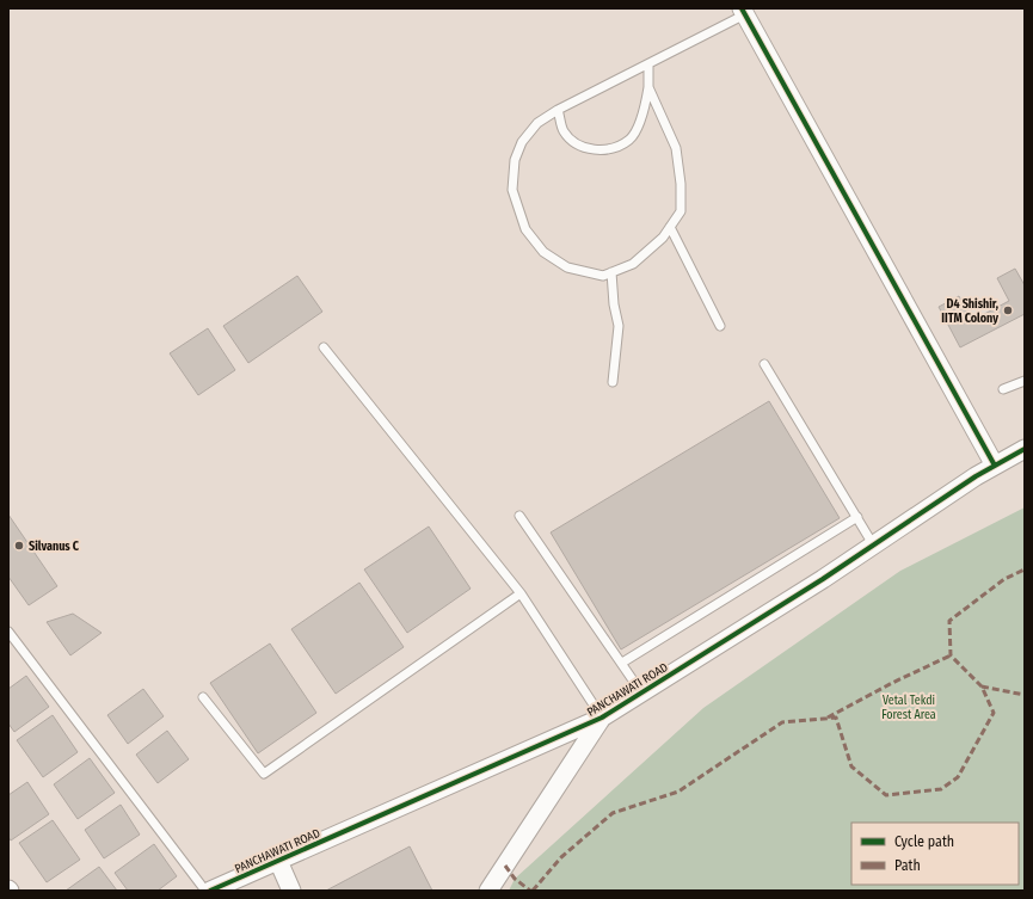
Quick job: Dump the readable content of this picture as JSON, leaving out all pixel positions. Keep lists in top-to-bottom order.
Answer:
{
  "streets": {
    "street": ["PANCHAWATI ROAD"]
  },
  "parks": ["Vetal Tekdi Forest Area"],
  "places": ["D4 Shishir, IITM Colony", "Silvanus C"],
  "legend": ["Cycle path", "Path"]
}
